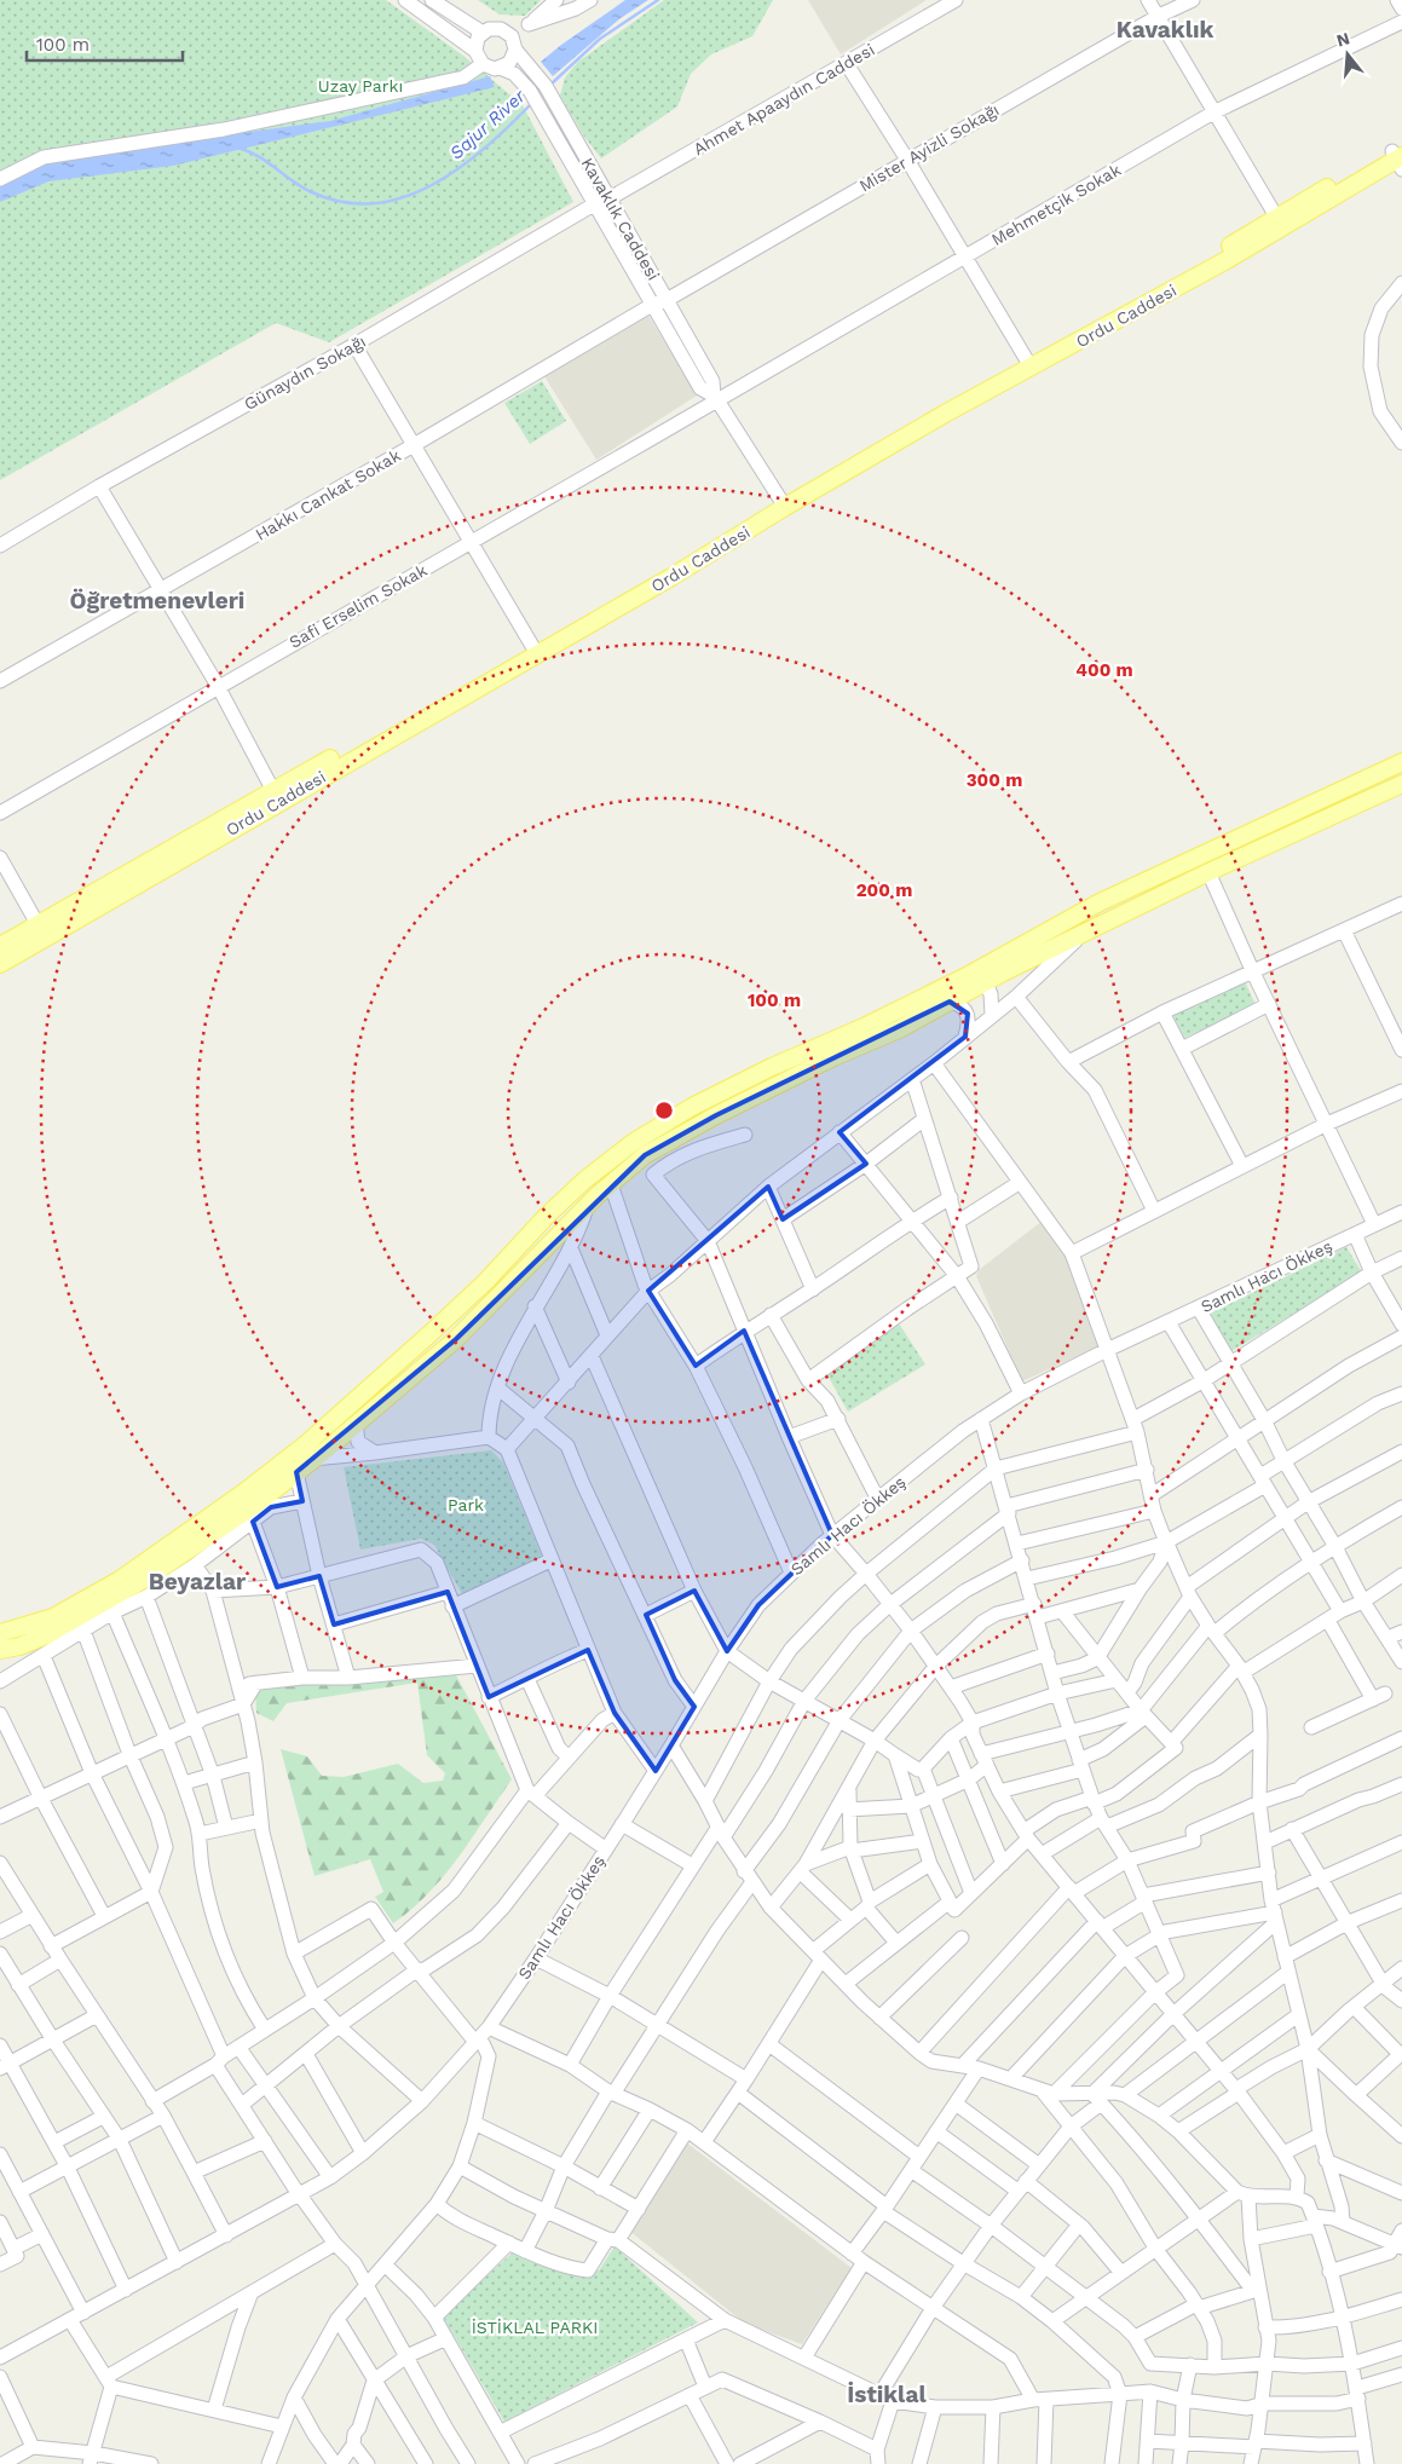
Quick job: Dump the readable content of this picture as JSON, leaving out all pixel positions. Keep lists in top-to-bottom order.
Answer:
{
  "streets": {
    "main road": ["Ordu Caddesi"],
    "street": [
      "Ahmet Apaaydın Caddesi",
      "Mister Ayizli Sokağı",
      "Mehmetçik Sokak",
      "Kavaklık Caddesi",
      "Günaydın Sokağı",
      "Hakkı Cankat Sokak",
      "Safi Erselim Sokak",
      "Samlı Hacı Ökkeş"
    ]
  },
  "crossings": [
    ["Ahmet Apaaydın Caddesi", "Kavaklık Caddesi"],
    ["Ahmet Apaaydın Caddesi", "Günaydın Sokağı"],
    ["Mister Ayizli Sokağı", "Kavaklık Caddesi"],
    ["Mister Ayizli Sokağı", "Hakkı Cankat Sokak"],
    ["Mehmetçik Sokak", "Kavaklık Caddesi"],
    ["Mehmetçik Sokak", "Safi Erselim Sokak"],
    ["Kavaklık Caddesi", "Ordu Caddesi"],
    ["Kavaklık Caddesi", "Günaydın Sokağı"],
    ["Kavaklık Caddesi", "Hakkı Cankat Sokak"],
    ["Kavaklık Caddesi", "Safi Erselim Sokak"]
  ],
  "districts": [
    "Kavaklık",
    "Öğretmenevleri",
    "Beyazlar",
    "İstiklal"
  ],
  "water": ["Sajur River"],
  "parks": ["Uzay Parkı", "Park", "İSTİKLAL PARKI"],
  "scale_bar": "100 m",
  "north": "top",
  "rings": [
    "400 m",
    "300 m",
    "200 m",
    "100 m"
  ]
}
